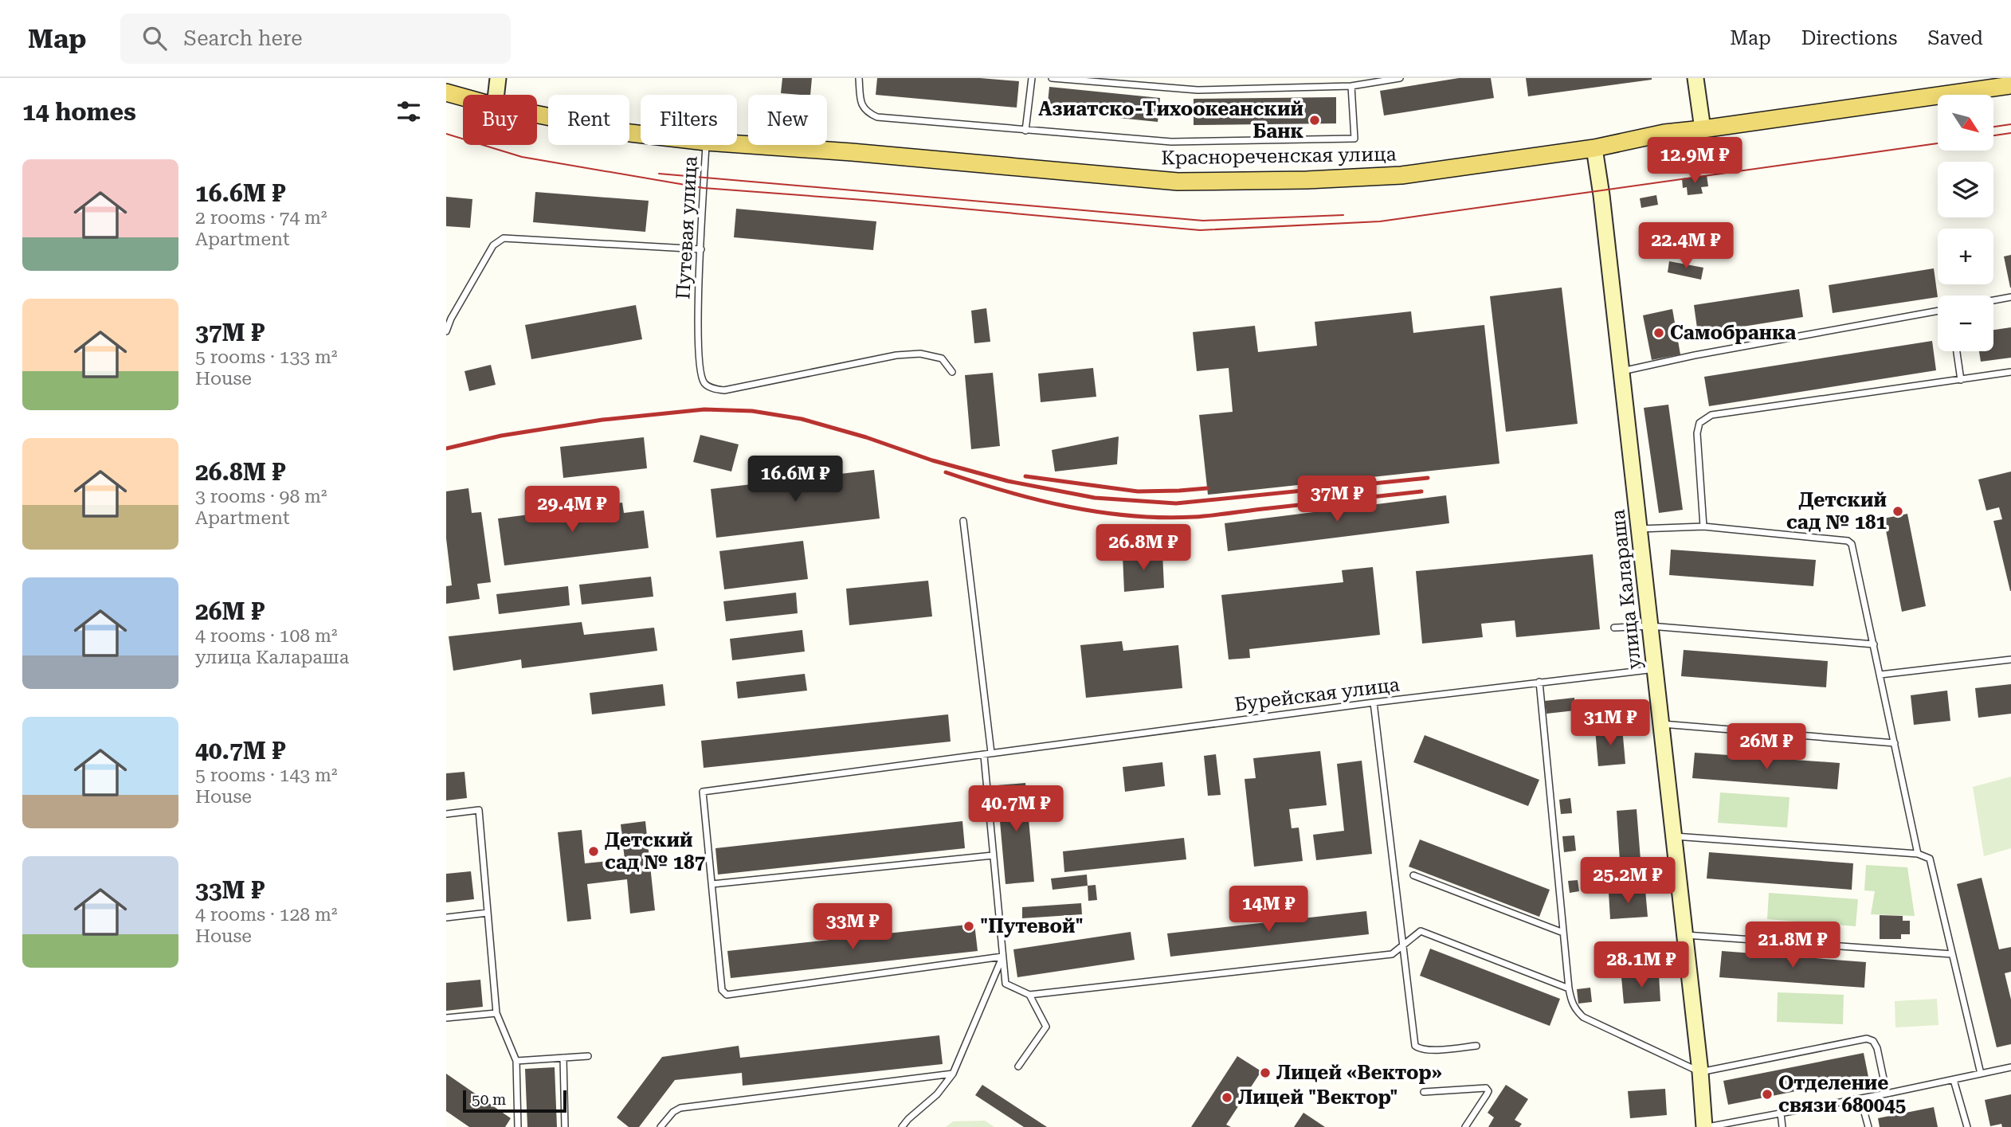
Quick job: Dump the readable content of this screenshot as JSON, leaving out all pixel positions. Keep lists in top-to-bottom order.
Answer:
{
  "streets": {
    "main road": ["Краснореченская улица"],
    "street": ["улица Калараша"],
    "lane": ["Путевая улица", "Бурейская улица"]
  },
  "crossings": [
    ["Краснореченская улица", "улица Калараша"],
    ["улица Калараша", "Бурейская улица"]
  ],
  "places": [
    "Азиатско-Тихоокеанский Банк",
    "Самобранка",
    "Детский сад № 181",
    "Детский сад № 187",
    "\"Путевой\"",
    "Лицей «Вектор»",
    "Отделение связи 680045",
    "Лицей \"Вектор\""
  ],
  "scale_bar": "50 m",
  "north": "bottom right",
  "page": {
    "header": "Map",
    "search": "Search here",
    "nav": ["Map", "Directions", "Saved"],
    "heading": "14 homes",
    "map_buttons": ["+", "−"],
    "chip": [
      "Buy",
      "Rent",
      "Filters",
      "New"
    ],
    "price": [
      "12.9M ₽",
      "22.4M ₽",
      "16.6M ₽",
      "37M ₽",
      "29.4M ₽",
      "26.8M ₽",
      "31M ₽",
      "26M ₽",
      "40.7M ₽",
      "25.2M ₽",
      "14M ₽",
      "33M ₽",
      "21.8M ₽",
      "28.1M ₽"
    ],
    "list": [
      {
        "name": "16.6M ₽",
        "note": "2 rooms · 74 m² · Apartment"
      },
      {
        "name": "37M ₽",
        "note": "5 rooms · 133 m² · House"
      },
      {
        "name": "26.8M ₽",
        "note": "3 rooms · 98 m² · Apartment"
      },
      {
        "name": "26M ₽",
        "note": "4 rooms · 108 m² · улица Калараша"
      },
      {
        "name": "40.7M ₽",
        "note": "5 rooms · 143 m² · House"
      },
      {
        "name": "33M ₽",
        "note": "4 rooms · 128 m² · House"
      }
    ],
    "scale": "50 m"
  }
}
